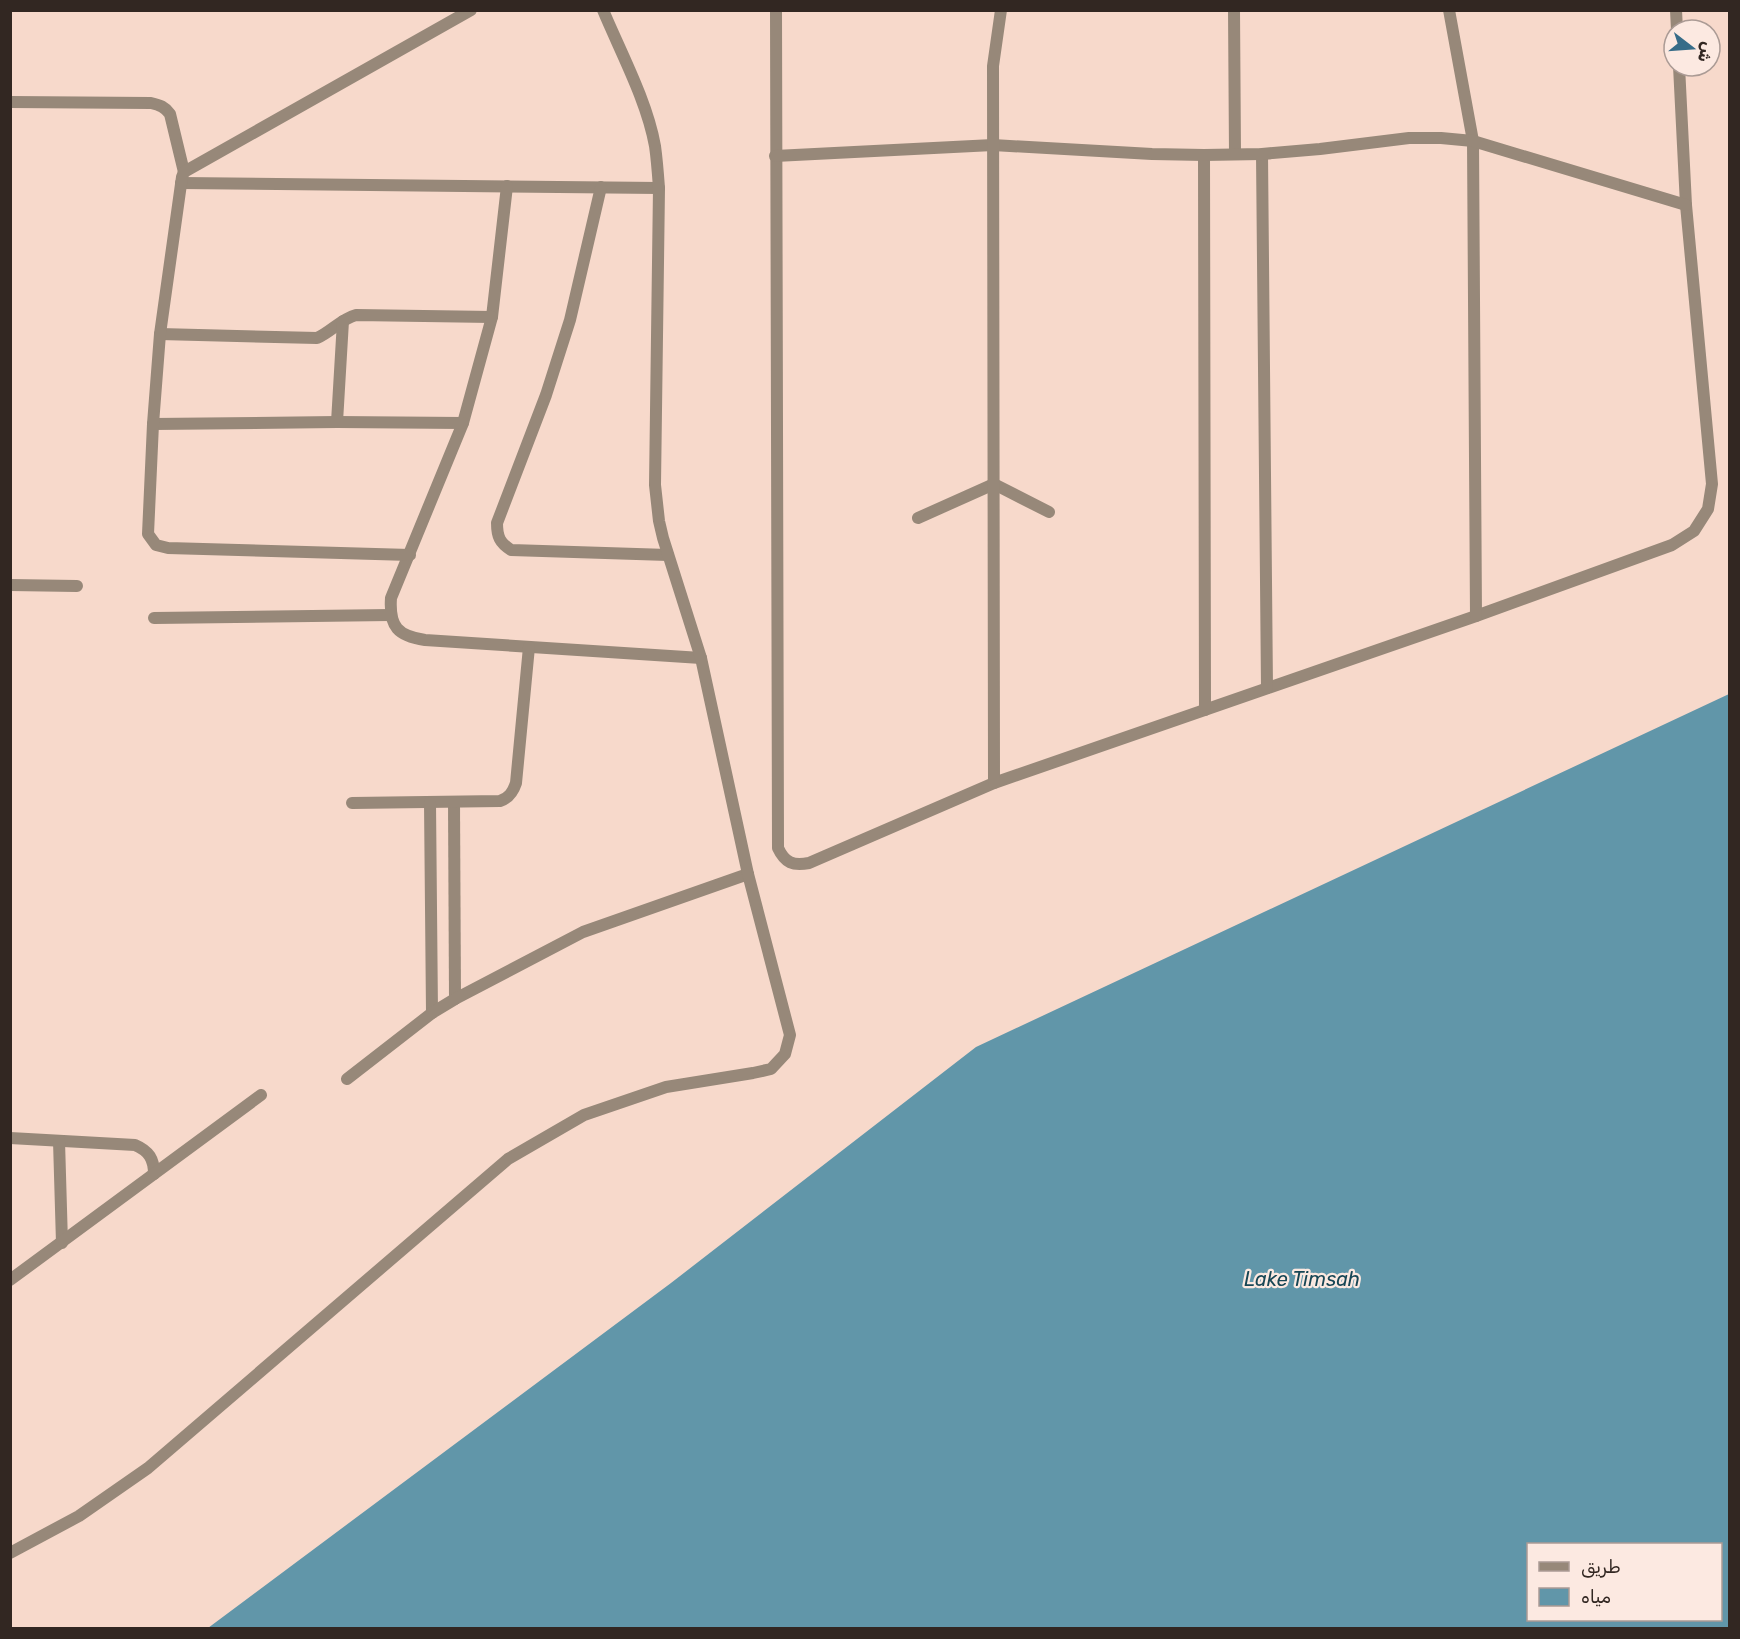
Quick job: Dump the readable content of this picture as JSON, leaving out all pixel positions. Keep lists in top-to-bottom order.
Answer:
{
  "water": ["Lake Timsah"],
  "legend": ["طريق", "مياه"],
  "north": "right"
}
